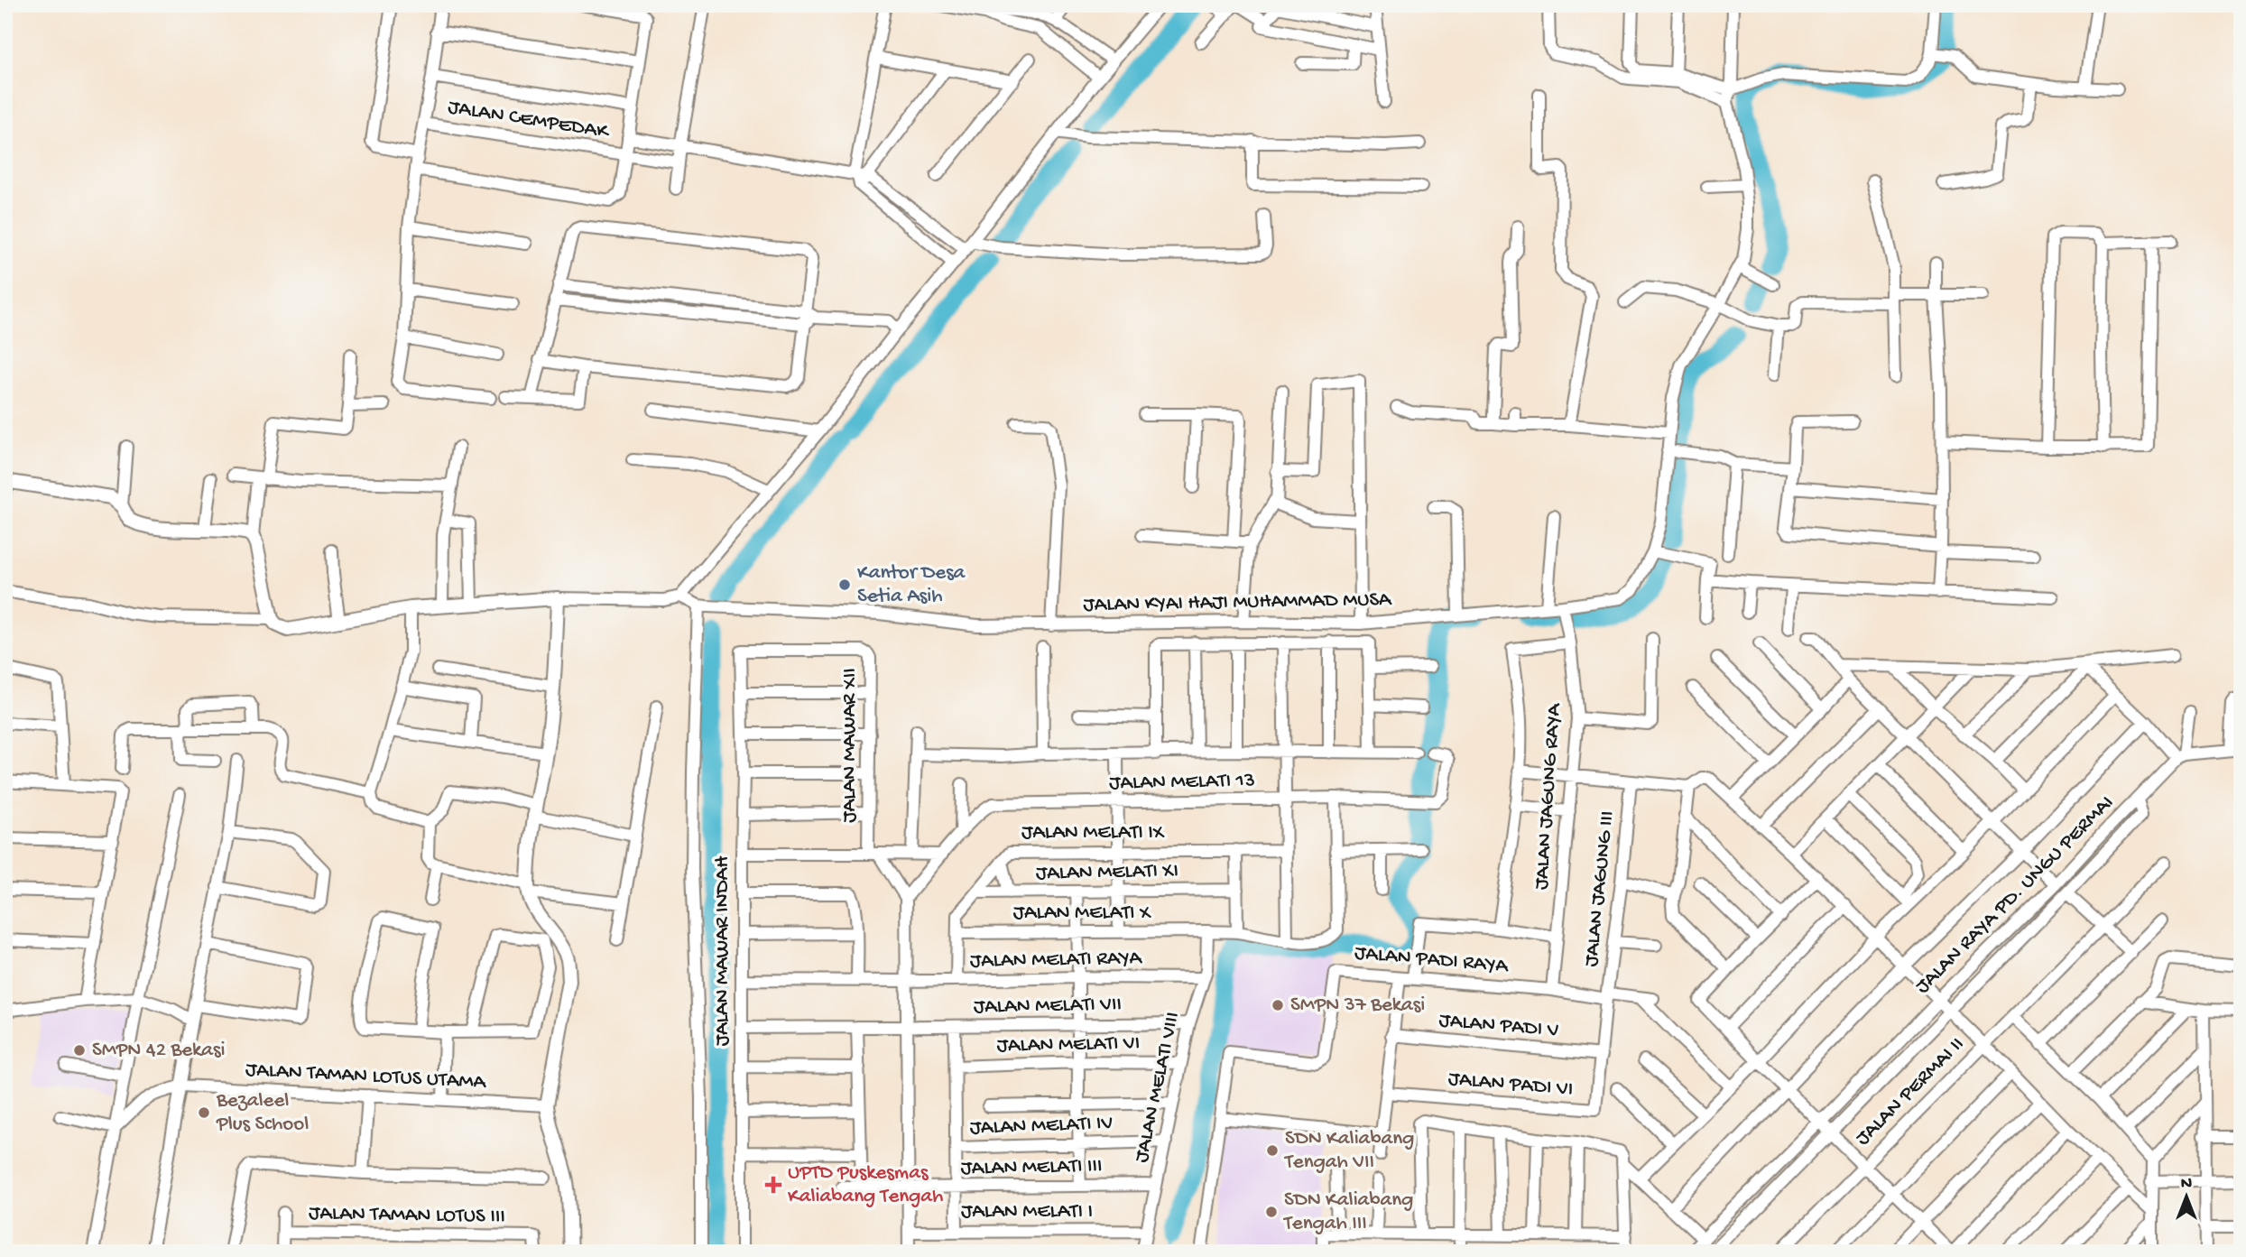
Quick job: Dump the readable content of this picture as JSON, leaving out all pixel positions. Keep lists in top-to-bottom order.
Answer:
{
  "streets": {
    "street": [
      "JALAN CEMPEDAK",
      "JALAN KYAI HAJI MUHAMMAD MUSA",
      "JALAN MAWAR XII",
      "JALAN MELATI 13",
      "JALAN JAGUNG RAYA",
      "JALAN MELATI IX",
      "JALAN MELATI XI",
      "JALAN JAGUNG III",
      "JALAN RAYA PD. UNGU PERMAI",
      "JALAN MELATI X",
      "JALAN MAWAR INDAH",
      "JALAN MELATI RAYA",
      "JALAN PADI RAYA",
      "JALAN MELATI VII",
      "JALAN PADI V",
      "JALAN MELATI VI",
      "JALAN TAMAN LOTUS UTAMA",
      "JALAN PADI VI",
      "JALAN MELATI VIII",
      "JALAN PERMAI II",
      "JALAN MELATI IV",
      "JALAN MELATI III",
      "JALAN MELATI I",
      "JALAN TAMAN LOTUS III"
    ]
  },
  "crossings": [
    ["JALAN KYAI HAJI MUHAMMAD MUSA", "JALAN JAGUNG RAYA"],
    ["JALAN MAWAR XII", "JALAN MAWAR INDAH"],
    ["JALAN JAGUNG RAYA", "JALAN PADI RAYA"],
    ["JALAN MELATI IX", "JALAN MELATI XI"],
    ["JALAN MELATI IX", "JALAN MELATI X"],
    ["JALAN MELATI IX", "JALAN MELATI RAYA"],
    ["JALAN JAGUNG III", "JALAN PADI RAYA"],
    ["JALAN JAGUNG III", "JALAN PADI VI"],
    ["JALAN MELATI X", "JALAN MELATI VIII"],
    ["JALAN MAWAR INDAH", "JALAN MELATI RAYA"],
    ["JALAN MAWAR INDAH", "JALAN MELATI VII"],
    ["JALAN MELATI RAYA", "JALAN MELATI VIII"],
    ["JALAN PADI RAYA", "JALAN PADI VI"],
    ["JALAN MELATI VII", "JALAN MELATI VIII"],
    ["JALAN PADI V", "JALAN PADI VI"],
    ["JALAN MELATI VI", "JALAN MELATI VIII"],
    ["JALAN MELATI VIII", "JALAN MELATI IV"],
    ["JALAN MELATI VIII", "JALAN MELATI III"],
    ["JALAN MELATI VIII", "JALAN MELATI I"]
  ],
  "places": {
    "other": [
      "Kantor Desa Setia Asih",
      "SMPN 37 Bekasi",
      "SMPN 42 Bekasi",
      "Bezaleel Plus School",
      "SDN Kaliabang Tengah VII",
      "SDN Kaliabang Tengah III"
    ],
    "health": ["UPTD Puskesmas Kaliabang Tengah"]
  },
  "north": "top"
}
